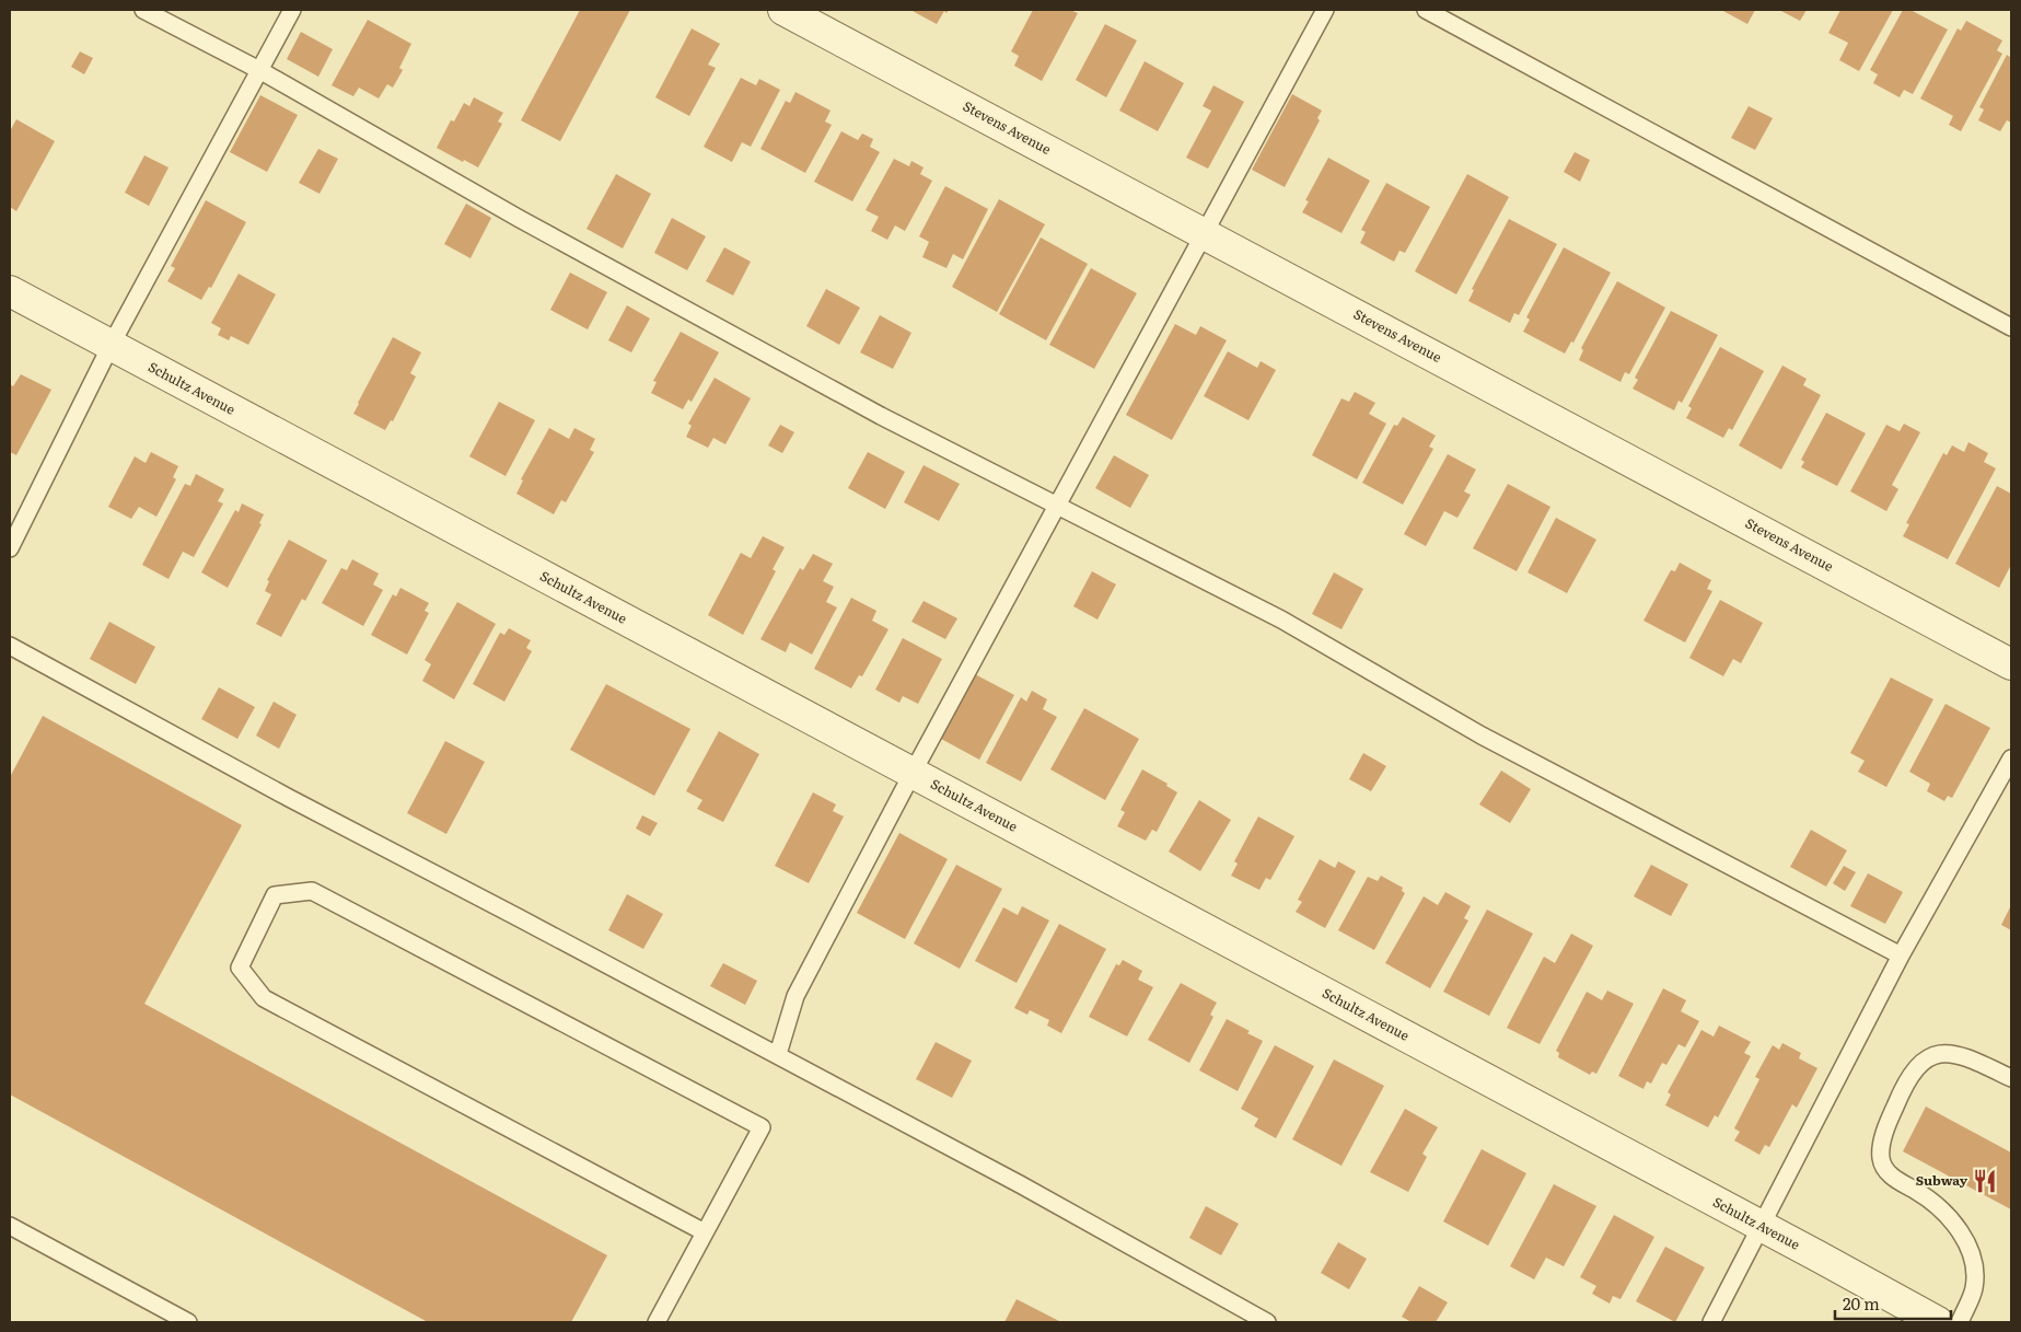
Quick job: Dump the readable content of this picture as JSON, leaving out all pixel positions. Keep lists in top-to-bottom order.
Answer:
{
  "streets": {
    "street": ["Stevens Avenue", "Schultz Avenue"]
  },
  "places": {
    "restaurant": ["Subway"]
  },
  "scale_bar": "20 m"
}
